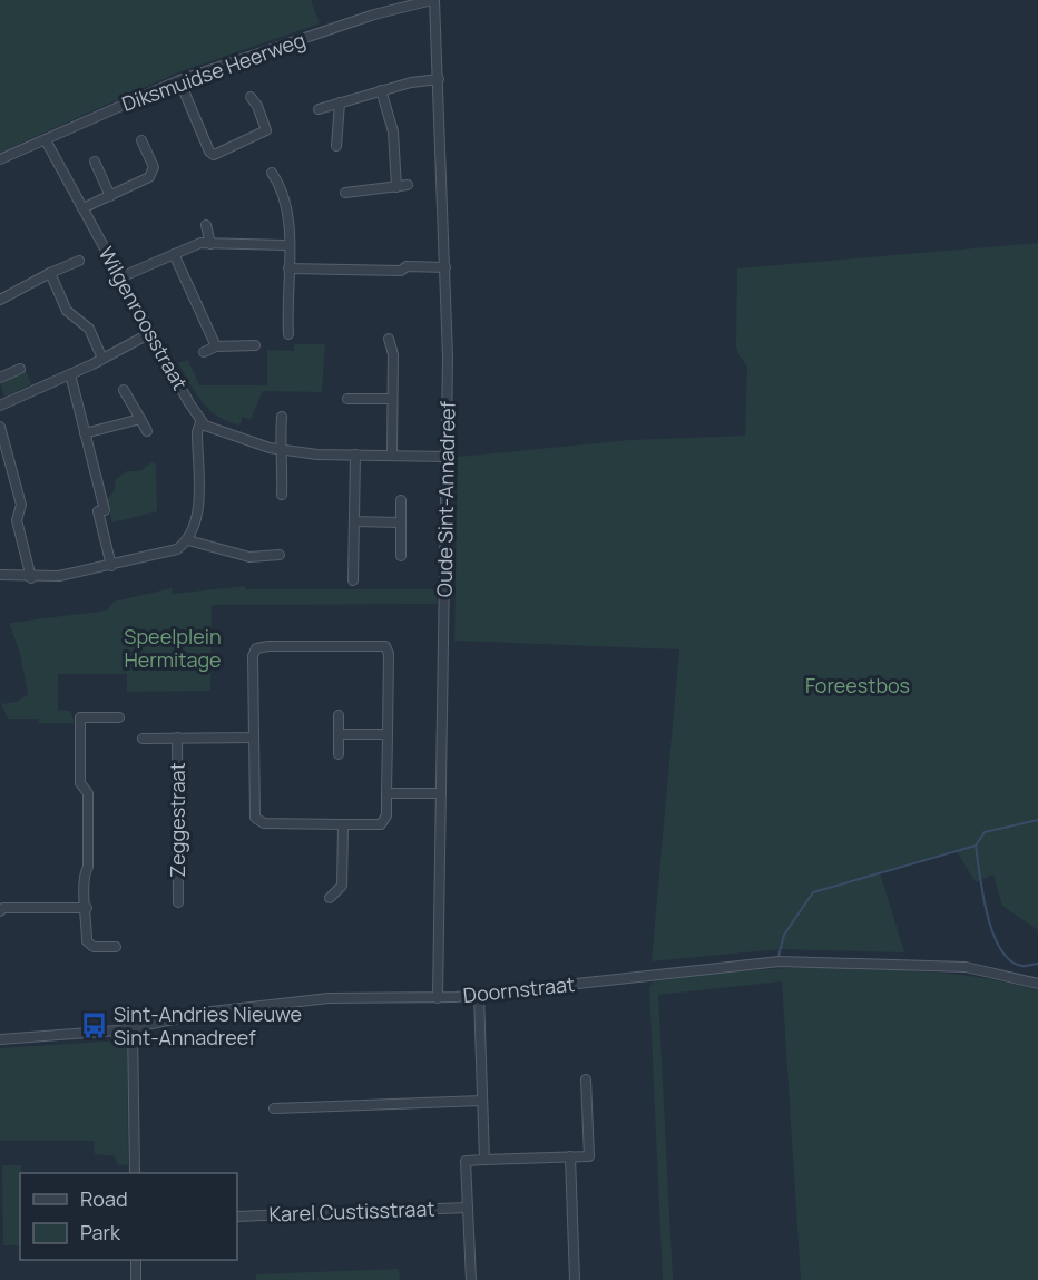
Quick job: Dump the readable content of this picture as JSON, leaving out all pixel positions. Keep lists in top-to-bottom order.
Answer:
{
  "streets": {
    "street": [
      "Diksmuidse Heerweg",
      "Wilgenroosstraat",
      "Oude Sint-Annadreef",
      "Zeggestraat",
      "Doornstraat",
      "Karel Custisstraat"
    ]
  },
  "crossings": [
    ["Diksmuidse Heerweg", "Wilgenroosstraat"],
    ["Diksmuidse Heerweg", "Oude Sint-Annadreef"],
    ["Oude Sint-Annadreef", "Doornstraat"]
  ],
  "parks": ["Speelplein Hermitage", "Foreestbos"],
  "places": {
    "bus stop": ["Sint-Andries Nieuwe Sint-Annadreef"]
  },
  "legend": ["Road", "Park"]
}
